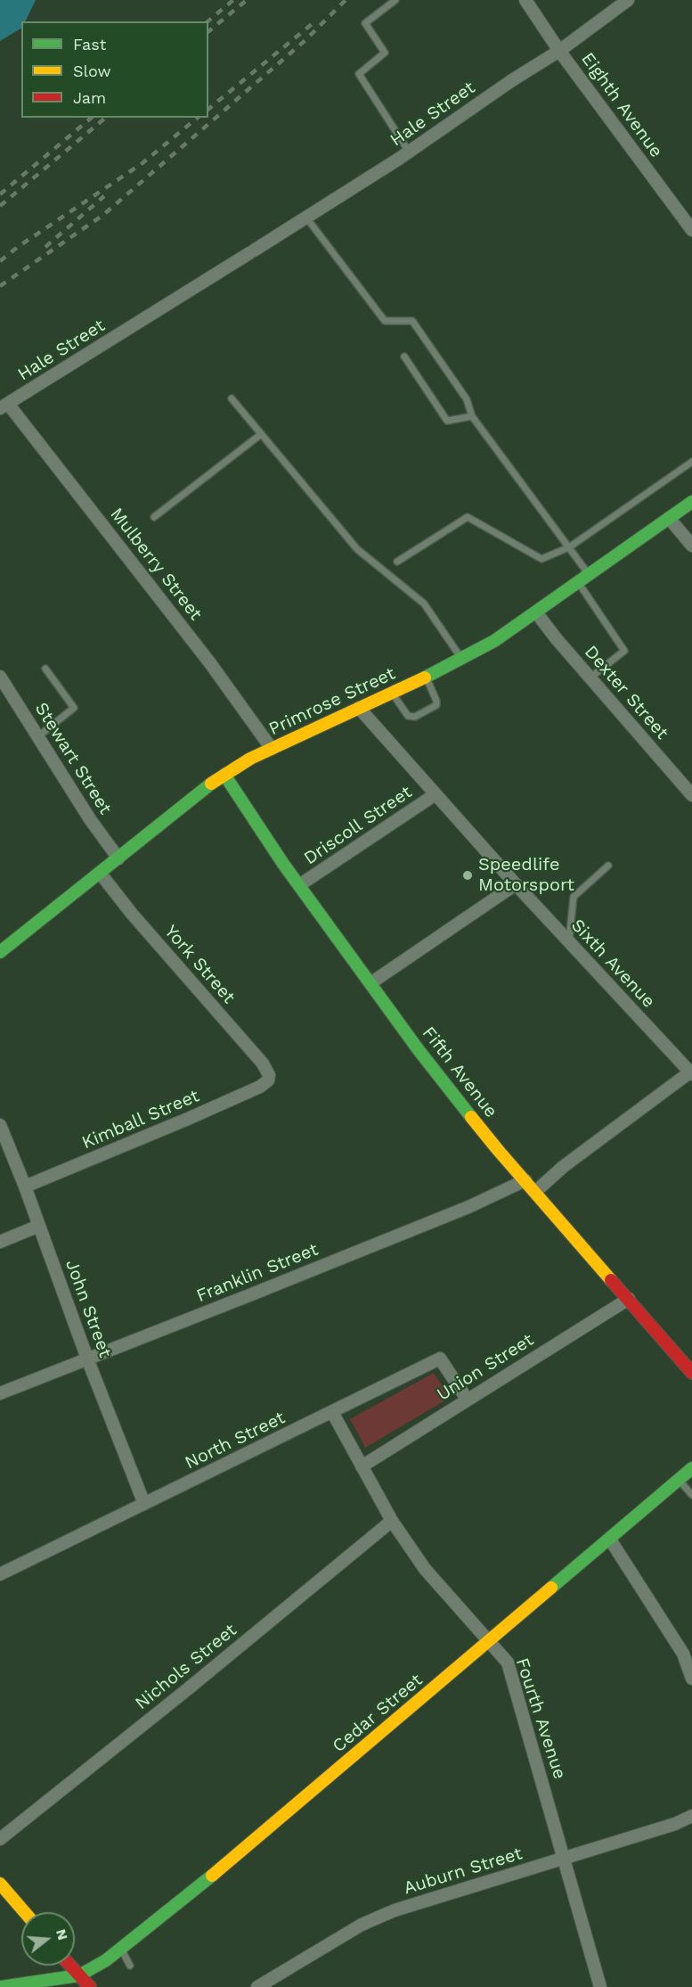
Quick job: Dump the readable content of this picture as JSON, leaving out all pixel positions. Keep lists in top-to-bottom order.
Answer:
{
  "streets": {
    "street": [
      "Eighth Avenue",
      "Hale Street",
      "Mulberry Street",
      "Dexter Street",
      "Primrose Street",
      "Stewart Street",
      "Driscoll Street",
      "Sixth Avenue",
      "York Street",
      "Fifth Avenue",
      "Kimball Street",
      "Franklin Street",
      "John Street",
      "Union Street",
      "North Street",
      "Nichols Street",
      "Cedar Street",
      "Fourth Avenue",
      "Auburn Street"
    ]
  },
  "crossings": [
    ["Eighth Avenue", "Hale Street"],
    ["Hale Street", "Mulberry Street"],
    ["Mulberry Street", "Primrose Street"],
    ["Dexter Street", "Primrose Street"],
    ["Primrose Street", "Stewart Street"],
    ["Primrose Street", "Sixth Avenue"],
    ["Primrose Street", "York Street"],
    ["Primrose Street", "Fifth Avenue"],
    ["Driscoll Street", "Sixth Avenue"],
    ["Driscoll Street", "Fifth Avenue"],
    ["York Street", "Kimball Street"],
    ["Fifth Avenue", "Franklin Street"],
    ["Fifth Avenue", "Union Street"],
    ["Kimball Street", "John Street"],
    ["Franklin Street", "John Street"],
    ["John Street", "North Street"],
    ["Union Street", "North Street"],
    ["Union Street", "Fourth Avenue"],
    ["North Street", "Fourth Avenue"],
    ["Nichols Street", "Fourth Avenue"],
    ["Cedar Street", "Fourth Avenue"],
    ["Fourth Avenue", "Auburn Street"]
  ],
  "places": ["Speedlife Motorsport"],
  "legend": ["Fast", "Slow", "Jam"],
  "north": "right"
}
